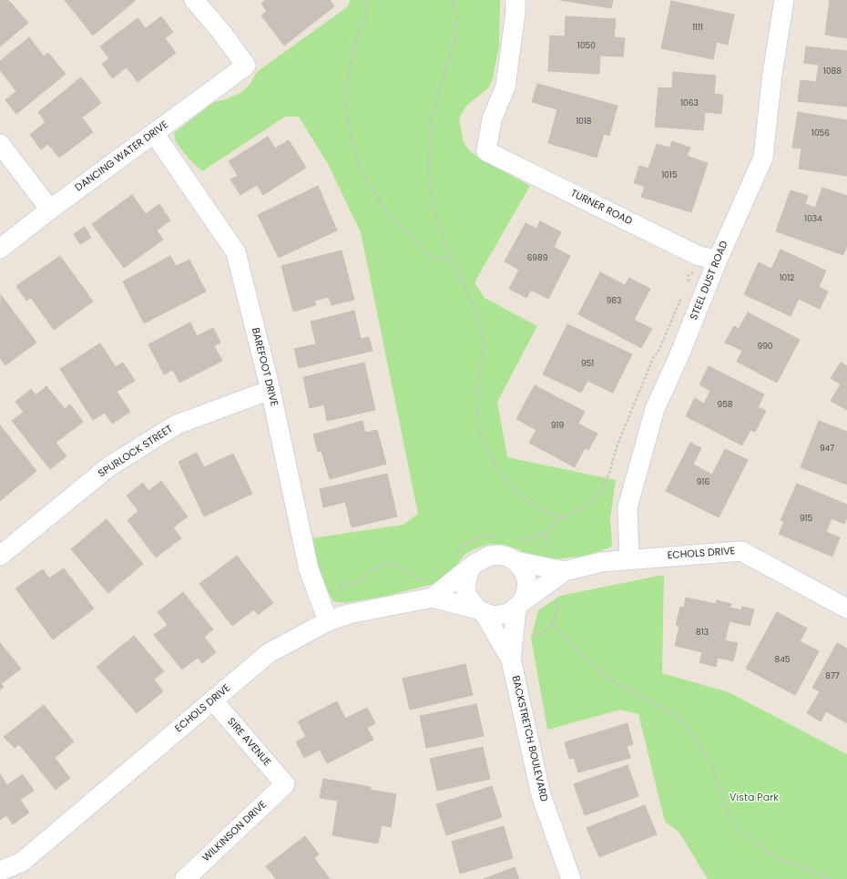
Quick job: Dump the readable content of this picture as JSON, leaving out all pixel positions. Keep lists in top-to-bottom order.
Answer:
{
  "streets": {
    "street": [
      "DANCING WATER DRIVE",
      "TURNER ROAD",
      "STEEL DUST ROAD",
      "BAREFOOT DRIVE",
      "SPURLOCK STREET",
      "ECHOLS DRIVE",
      "BACKSTRETCH BOULEVARD",
      "SIRE AVENUE",
      "WILKINSON DRIVE"
    ]
  },
  "crossings": [
    ["DANCING WATER DRIVE", "BAREFOOT DRIVE"],
    ["TURNER ROAD", "STEEL DUST ROAD"],
    ["STEEL DUST ROAD", "ECHOLS DRIVE"],
    ["BAREFOOT DRIVE", "SPURLOCK STREET"],
    ["BAREFOOT DRIVE", "ECHOLS DRIVE"],
    ["ECHOLS DRIVE", "BACKSTRETCH BOULEVARD"],
    ["ECHOLS DRIVE", "SIRE AVENUE"],
    ["SIRE AVENUE", "WILKINSON DRIVE"]
  ],
  "parks": ["Vista Park"],
  "house_numbers": [
    "1111",
    "1050",
    "1088",
    "1063",
    "1018",
    "1056",
    "1015",
    "1034",
    "6989",
    "1012",
    "983",
    "990",
    "951",
    "958",
    "919",
    "947",
    "916",
    "915",
    "813",
    "845",
    "877"
  ]
}
